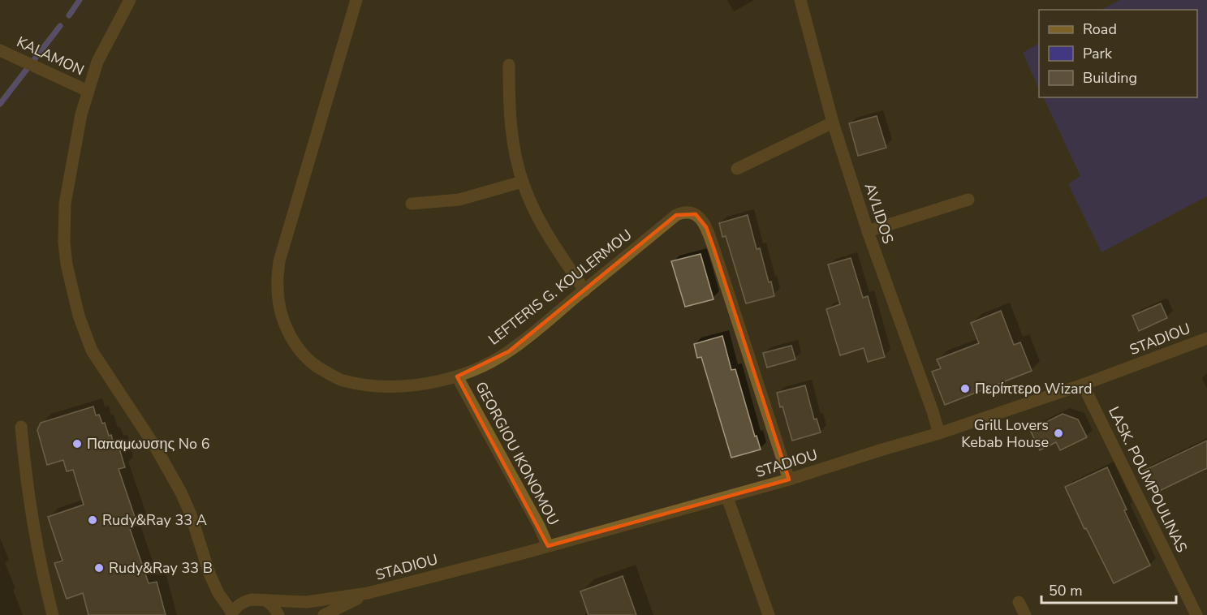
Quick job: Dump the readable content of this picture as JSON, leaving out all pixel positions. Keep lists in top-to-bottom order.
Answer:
{
  "streets": {
    "street": [
      "KALAMON",
      "AVLIDOS",
      "LEFTERIS G. KOULERMOU",
      "STADIOU",
      "GEORGIOU IKONOMOU",
      "LASK. POUMPOULINAS"
    ]
  },
  "crossings": [
    ["AVLIDOS", "STADIOU"],
    ["LEFTERIS G. KOULERMOU", "STADIOU"],
    ["LEFTERIS G. KOULERMOU", "GEORGIOU IKONOMOU"],
    ["STADIOU", "GEORGIOU IKONOMOU"],
    ["STADIOU", "LASK. POUMPOULINAS"]
  ],
  "places": [
    "Περίπτερο Wizard",
    "Grill Lovers Kebab House",
    "Παπαμωυσης No 6",
    "Rudy&Ray 33 A",
    "Rudy&Ray 33 B"
  ],
  "legend": ["Road", "Park", "Building"],
  "scale_bar": "50 m"
}
